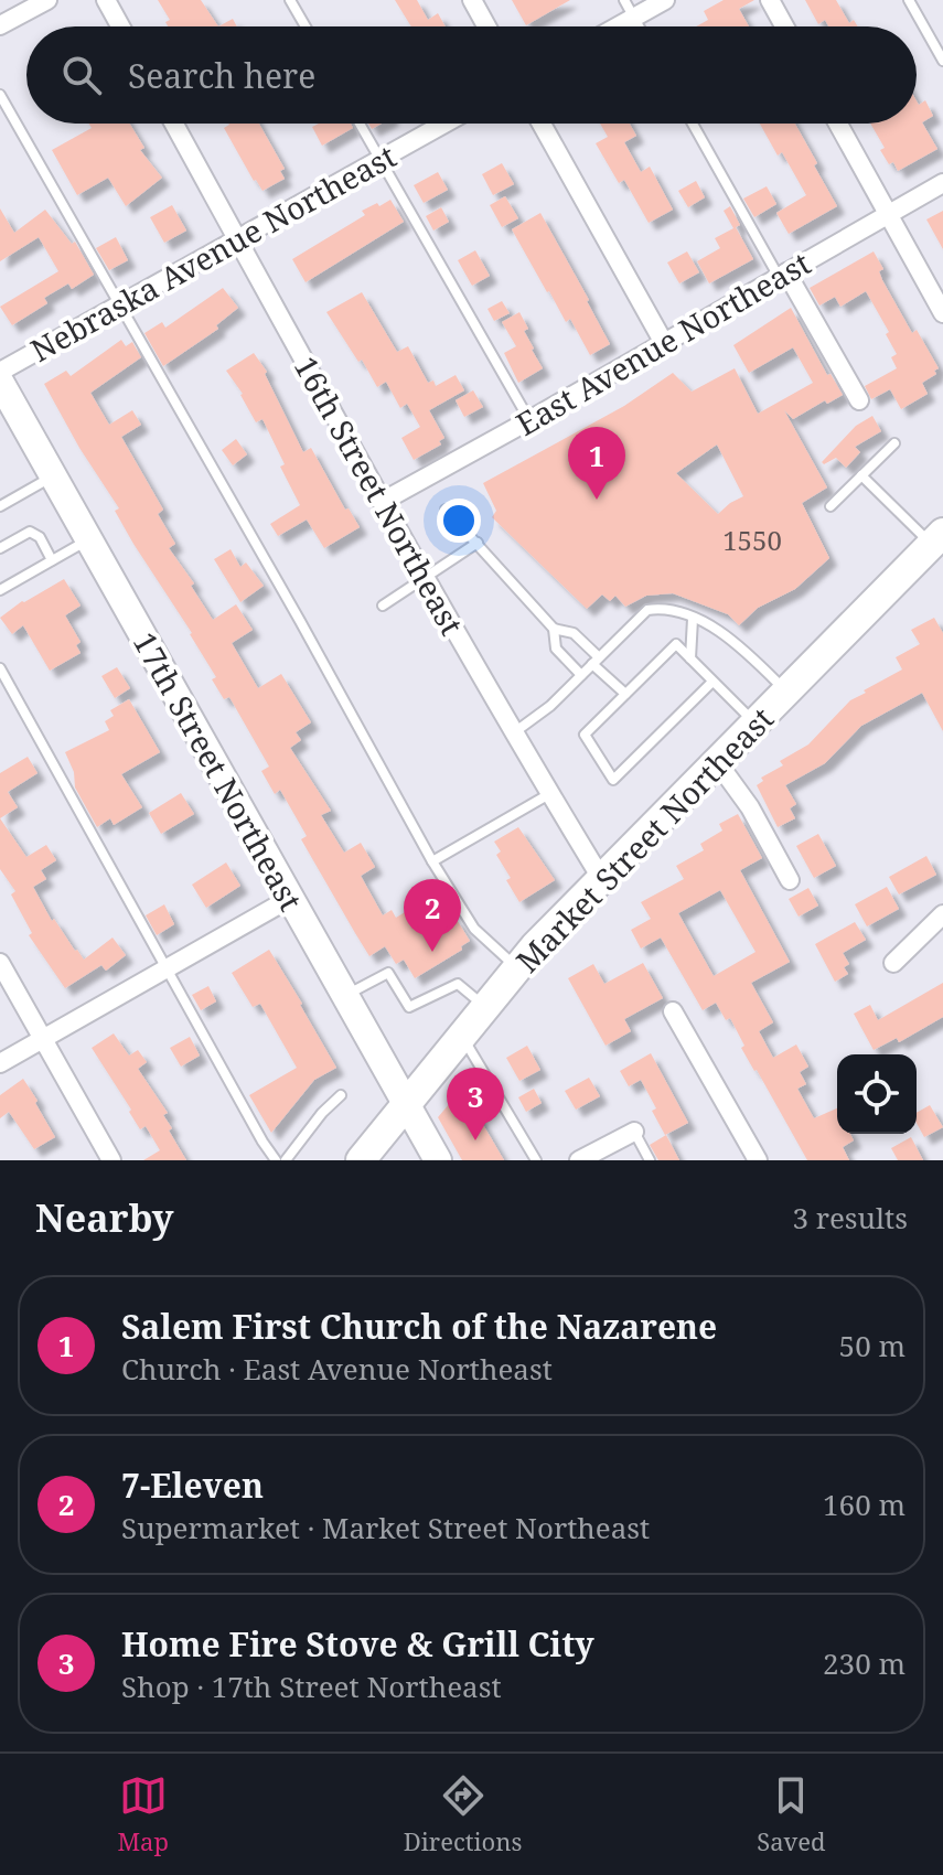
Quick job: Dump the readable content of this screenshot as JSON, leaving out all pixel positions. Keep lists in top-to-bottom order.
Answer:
{
  "streets": {
    "main road": ["17th Street Northeast", "Market Street Northeast"],
    "street": ["Nebraska Avenue Northeast", "East Avenue Northeast", "16th Street Northeast"]
  },
  "crossings": [
    ["Nebraska Avenue Northeast", "16th Street Northeast"],
    ["East Avenue Northeast", "16th Street Northeast"],
    ["16th Street Northeast", "Market Street Northeast"],
    ["17th Street Northeast", "Market Street Northeast"]
  ],
  "house_numbers": ["1550"],
  "page": {
    "search": "Search here",
    "pins": ["1", "2", "3"],
    "heading": ["Nearby", "3 results"],
    "list": [
      {
        "mark": "1",
        "name": "Salem First Church of the Nazarene",
        "note": "Church · East Avenue Northeast",
        "value": "50 m"
      },
      {
        "mark": "2",
        "name": "7-Eleven",
        "note": "Supermarket · Market Street Northeast",
        "value": "160 m"
      },
      {
        "mark": "3",
        "name": "Home Fire Stove & Grill City",
        "note": "Shop · 17th Street Northeast",
        "value": "230 m"
      }
    ],
    "nav": ["Map", "Directions", "Saved"]
  }
}
